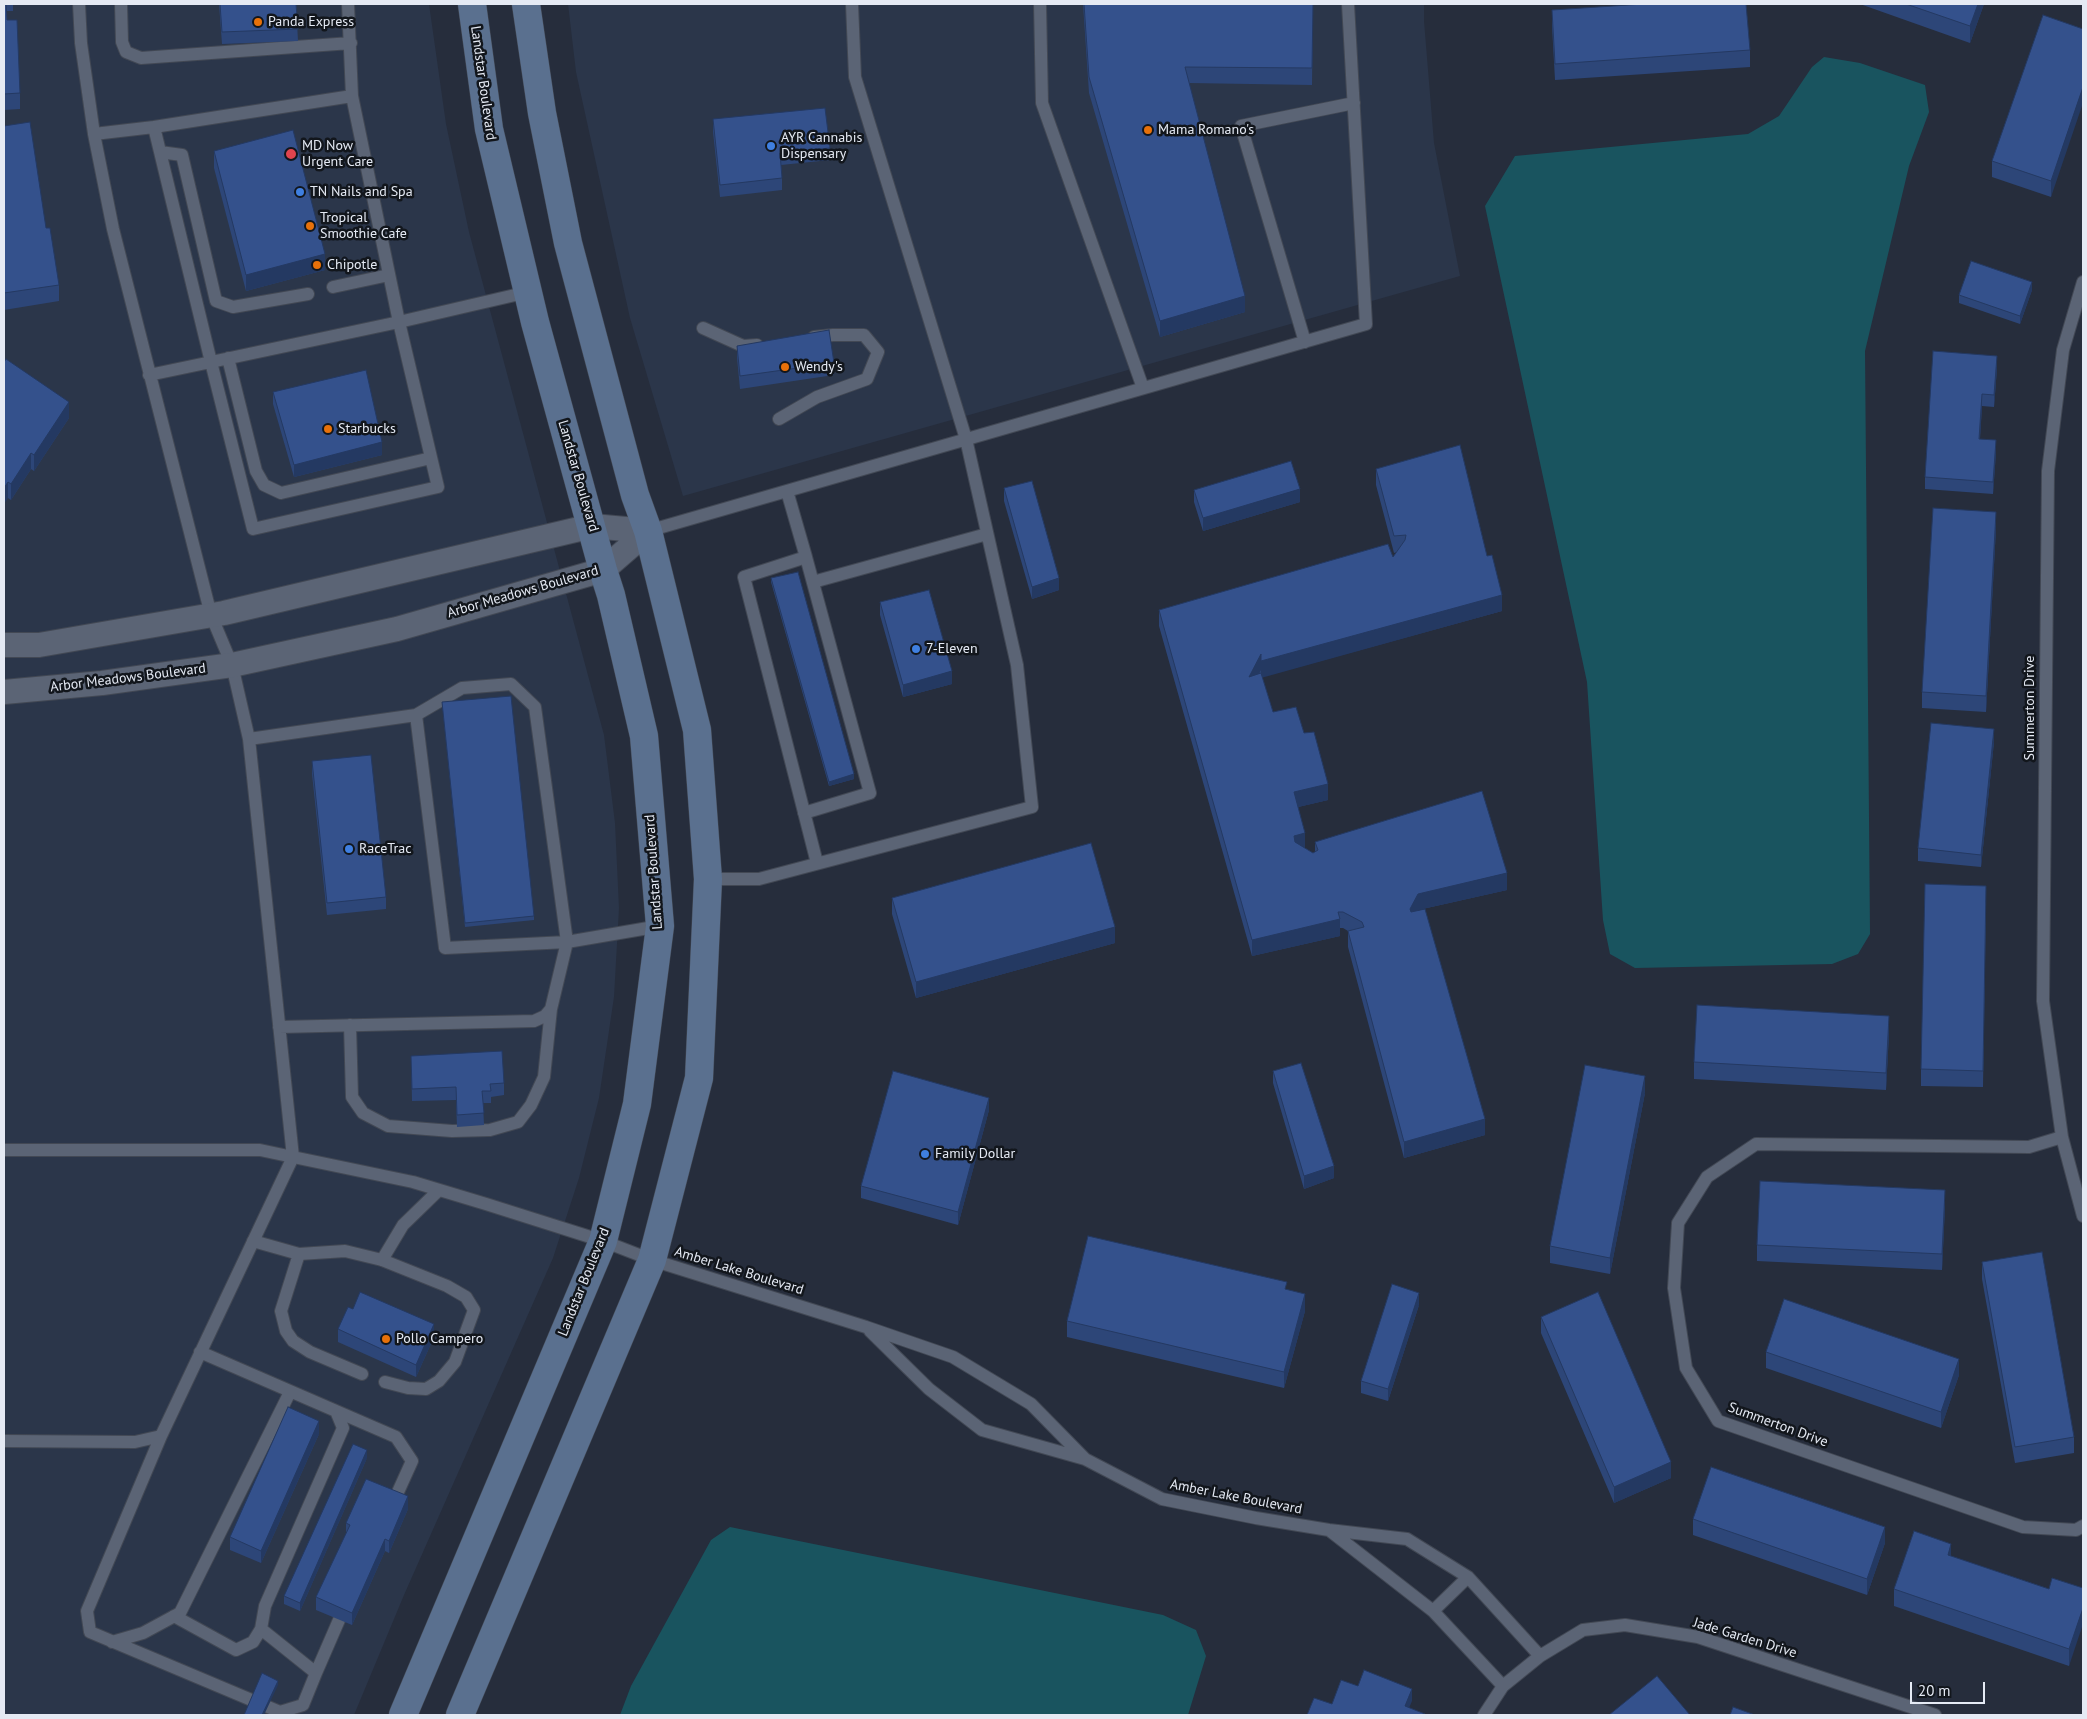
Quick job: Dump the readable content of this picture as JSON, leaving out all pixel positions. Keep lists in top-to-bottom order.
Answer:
{
  "streets": {
    "main road": ["Landstar Boulevard"],
    "street": ["Arbor Meadows Boulevard"],
    "lane": ["Summerton Drive", "Amber Lake Boulevard", "Jade Garden Drive"]
  },
  "crossings": [
    ["Landstar Boulevard", "Arbor Meadows Boulevard"],
    ["Landstar Boulevard", "Amber Lake Boulevard"],
    ["Amber Lake Boulevard", "Jade Garden Drive"]
  ],
  "places": [
    "Panda Express",
    "Mama Romano's",
    "AYR Cannabis Dispensary",
    "MD Now Urgent Care",
    "TN Nails and Spa",
    "Tropical Smoothie Cafe",
    "Chipotle",
    "Wendy's",
    "Starbucks",
    "7-Eleven",
    "RaceTrac",
    "Family Dollar",
    "Pollo Campero"
  ],
  "scale_bar": "20 m"
}
